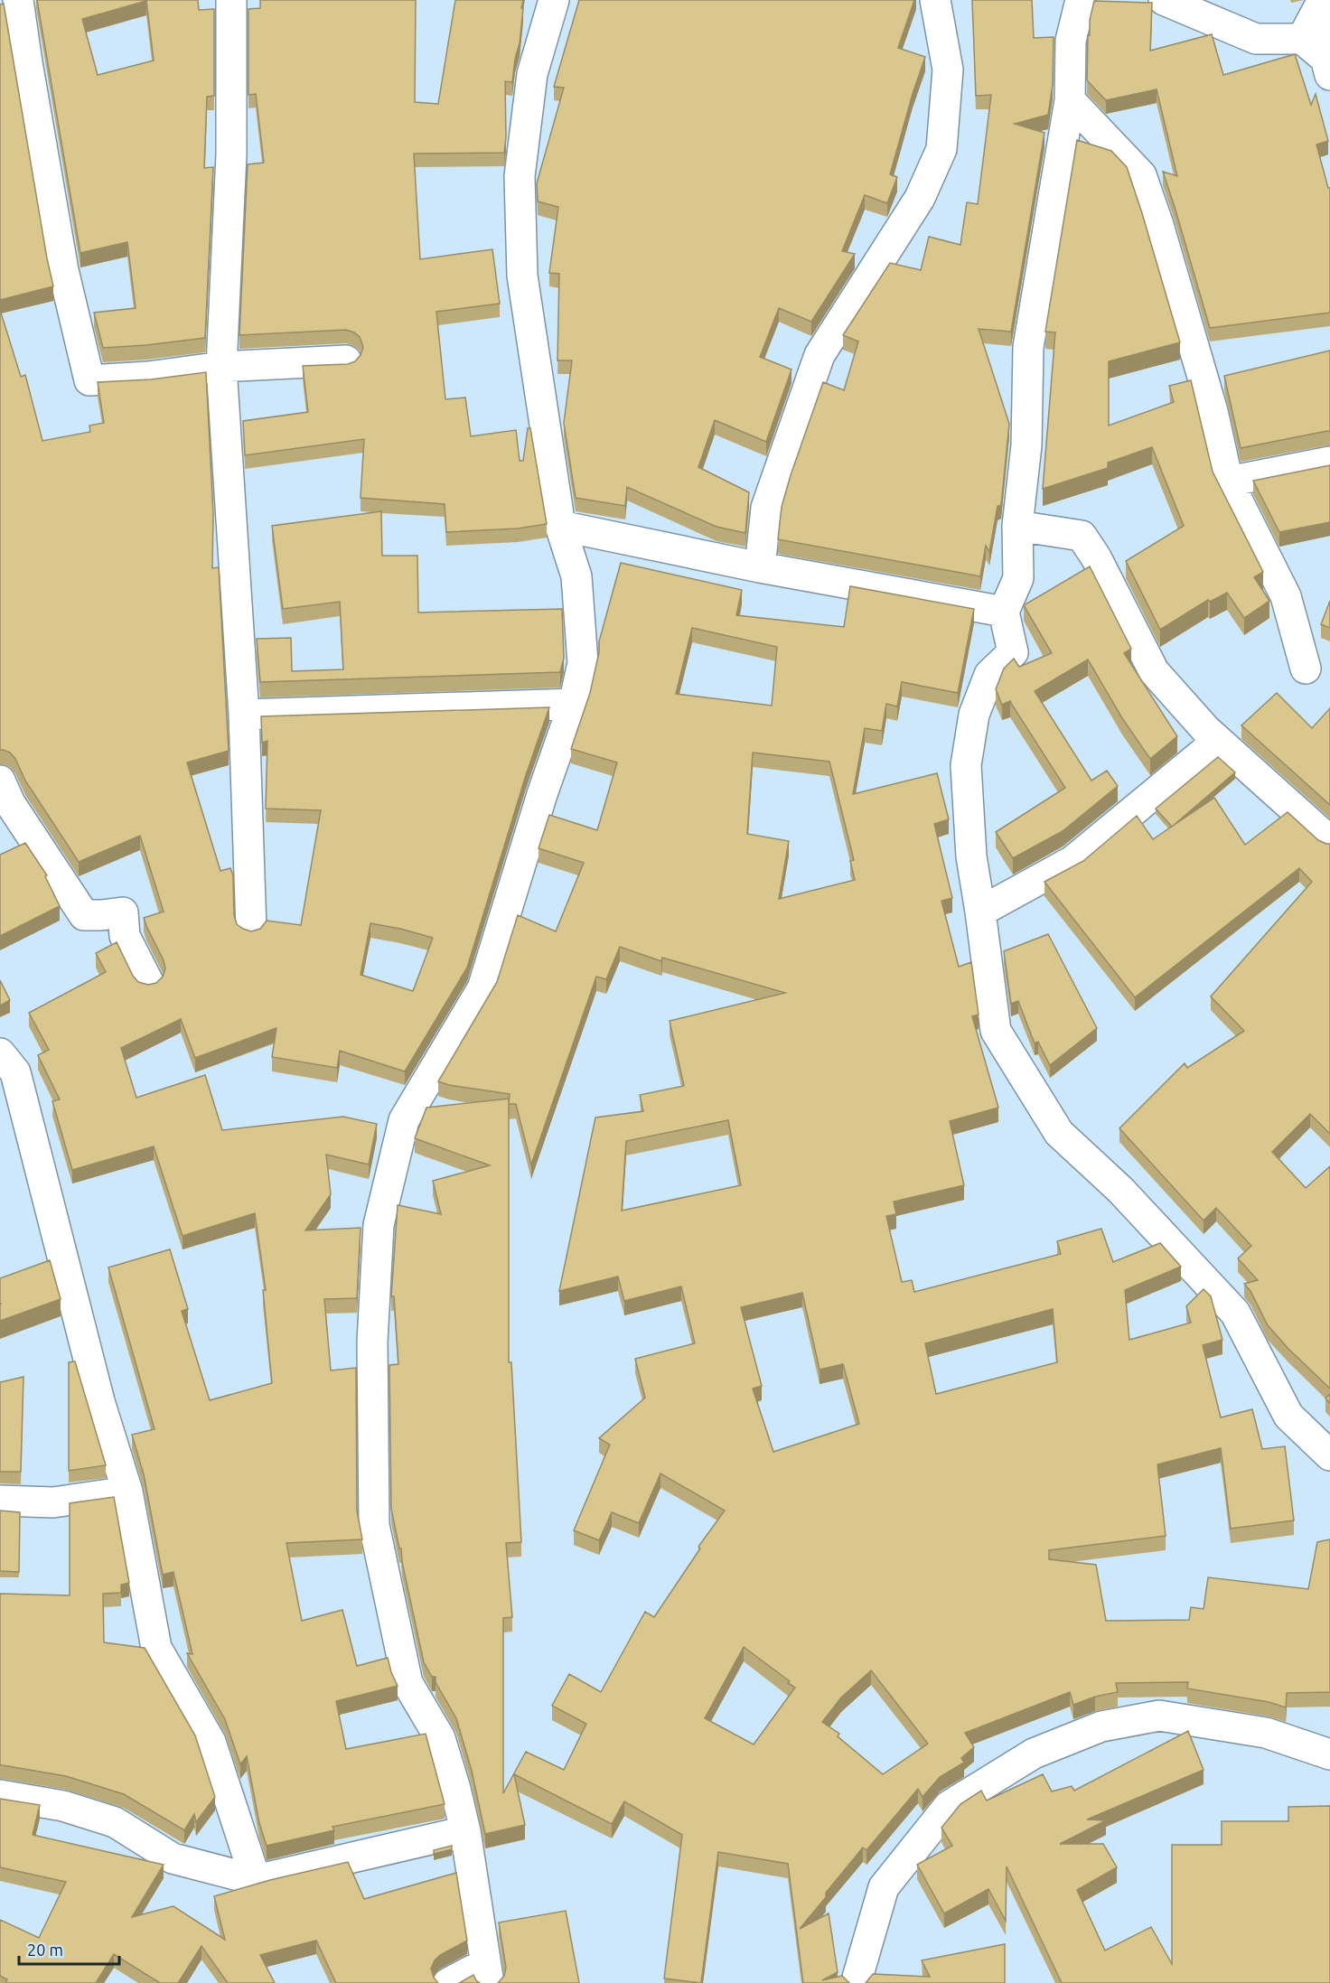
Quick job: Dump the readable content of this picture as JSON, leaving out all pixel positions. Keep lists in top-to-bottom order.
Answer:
{
  "scale_bar": "20 m"
}
